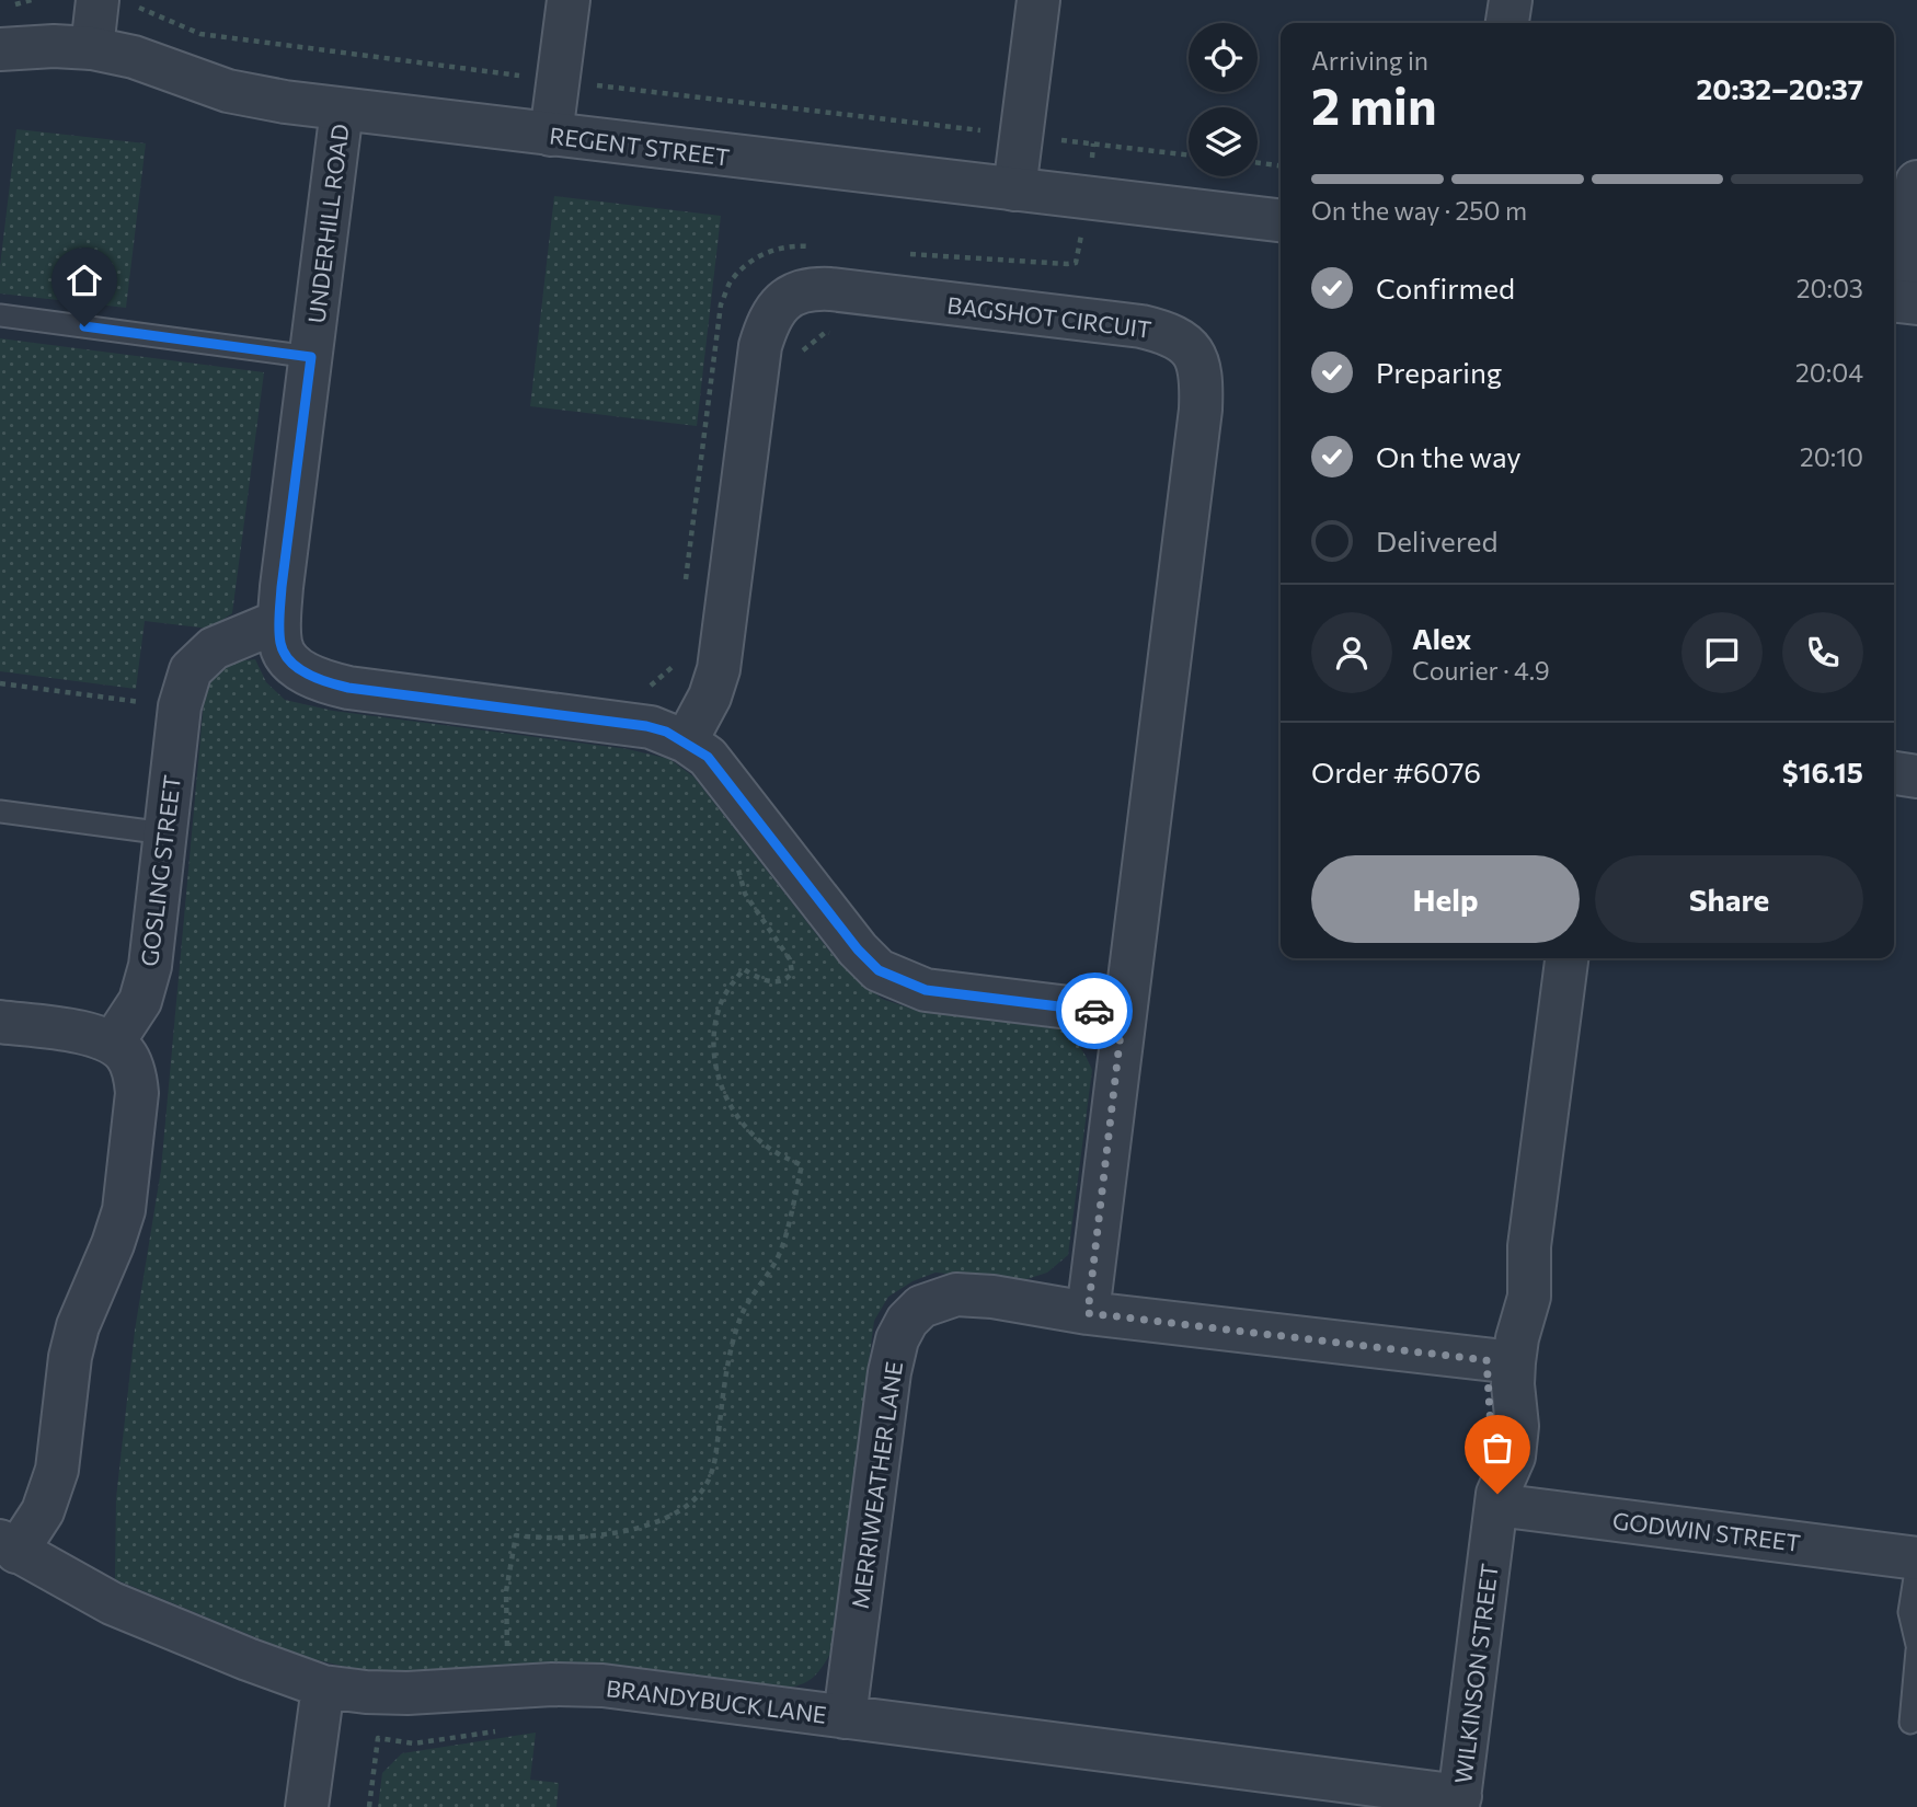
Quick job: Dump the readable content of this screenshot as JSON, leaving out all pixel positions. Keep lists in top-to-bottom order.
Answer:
{
  "streets": {
    "street": [
      "REGENT STREET",
      "UNDERHILL ROAD",
      "BAGSHOT CIRCUIT",
      "GOSLING STREET",
      "MERRIWEATHER LANE",
      "GODWIN STREET",
      "WILKINSON STREET",
      "BRANDYBUCK LANE"
    ]
  },
  "crossings": [
    ["REGENT STREET", "UNDERHILL ROAD"],
    ["UNDERHILL ROAD", "BAGSHOT CIRCUIT"],
    ["UNDERHILL ROAD", "GOSLING STREET"],
    ["BAGSHOT CIRCUIT", "MERRIWEATHER LANE"],
    ["MERRIWEATHER LANE", "WILKINSON STREET"],
    ["MERRIWEATHER LANE", "BRANDYBUCK LANE"],
    ["GODWIN STREET", "WILKINSON STREET"],
    ["WILKINSON STREET", "BRANDYBUCK LANE"]
  ],
  "page": {
    "heading": ["2 min", "Arriving in", "20:32–20:37"],
    "panel": [
      "Alex",
      "Courier · 4.9",
      "Order #6076",
      "$16.15"
    ],
    "bar": "On the way · 250 m",
    "list": [
      ["Confirmed", "20:03"],
      ["Preparing", "20:04"],
      ["On the way", "20:10"],
      "Delivered"
    ],
    "buttons": ["Help", "Share"]
  }
}
